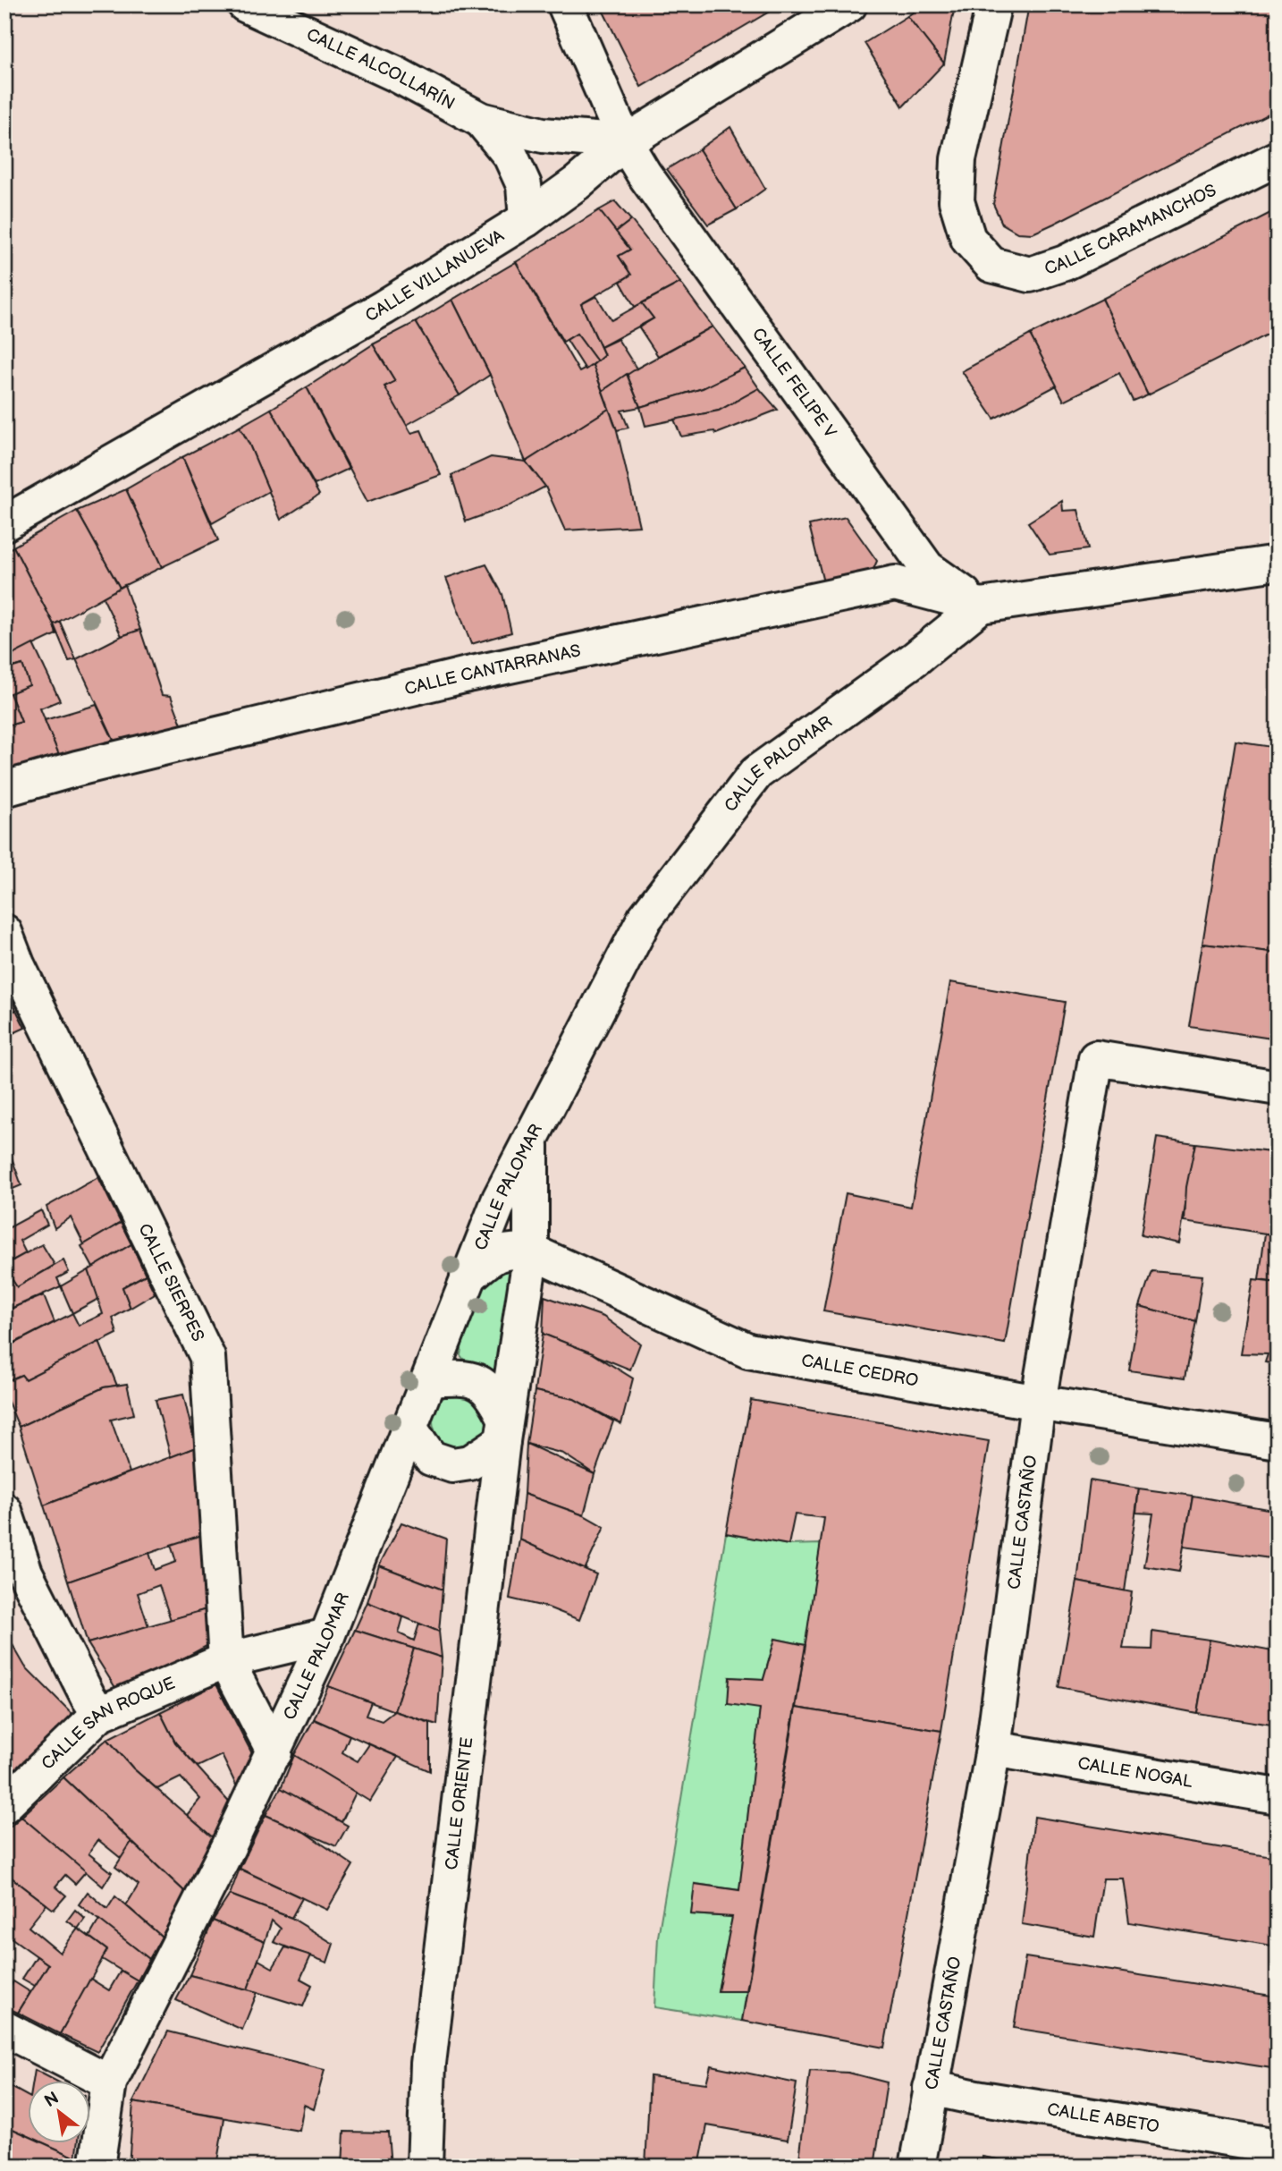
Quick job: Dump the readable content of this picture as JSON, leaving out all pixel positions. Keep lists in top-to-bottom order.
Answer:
{
  "streets": {
    "street": [
      "CALLE ALCOLLARÍN",
      "CALLE CARAMANCHOS",
      "CALLE VILLANUEVA",
      "CALLE FELIPE V",
      "CALLE CANTARRANAS",
      "CALLE PALOMAR",
      "CALLE SIERPES",
      "CALLE CEDRO",
      "CALLE CASTAÑO",
      "CALLE SAN ROQUE",
      "CALLE NOGAL",
      "CALLE ORIENTE",
      "CALLE ABETO"
    ]
  },
  "crossings": [
    ["CALLE ALCOLLARÍN", "CALLE VILLANUEVA"],
    ["CALLE ALCOLLARÍN", "CALLE FELIPE V"],
    ["CALLE VILLANUEVA", "CALLE FELIPE V"],
    ["CALLE FELIPE V", "CALLE CANTARRANAS"],
    ["CALLE FELIPE V", "CALLE PALOMAR"],
    ["CALLE CANTARRANAS", "CALLE PALOMAR"],
    ["CALLE PALOMAR", "CALLE CEDRO"],
    ["CALLE PALOMAR", "CALLE SAN ROQUE"],
    ["CALLE PALOMAR", "CALLE ORIENTE"],
    ["CALLE SIERPES", "CALLE SAN ROQUE"],
    ["CALLE CEDRO", "CALLE CASTAÑO"],
    ["CALLE CEDRO", "CALLE ORIENTE"],
    ["CALLE CASTAÑO", "CALLE NOGAL"],
    ["CALLE CASTAÑO", "CALLE ABETO"]
  ],
  "north": "top left"
}
